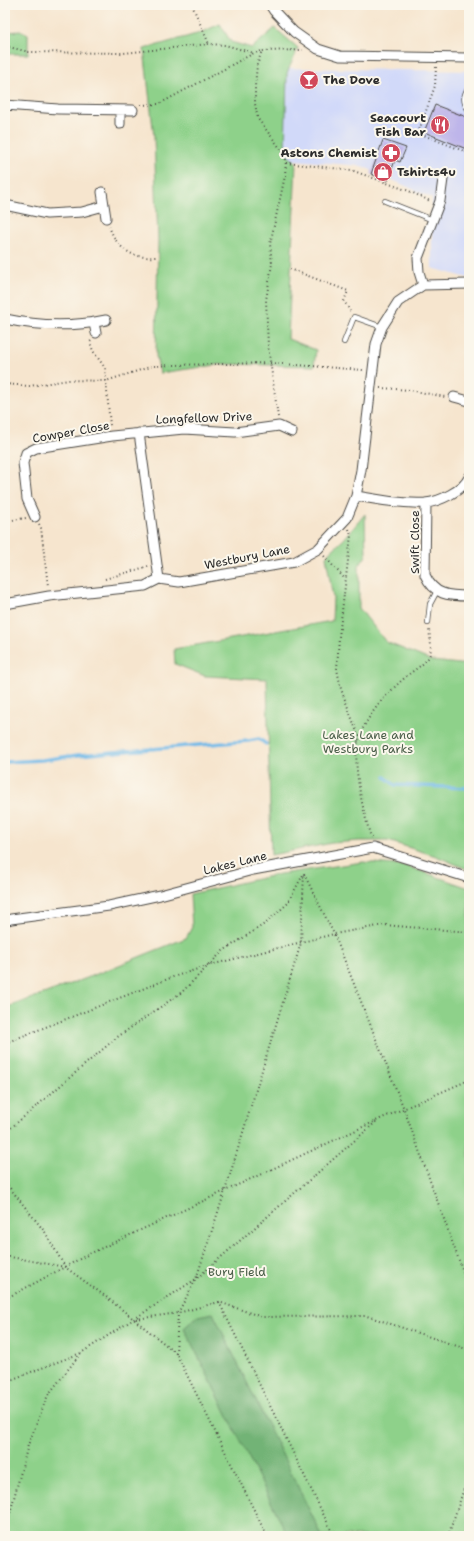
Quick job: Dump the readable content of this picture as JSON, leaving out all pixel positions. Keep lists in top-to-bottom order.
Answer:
{
  "streets": {
    "street": [
      "Longfellow Drive",
      "Cowper Close",
      "Swift Close",
      "Westbury Lane",
      "Lakes Lane"
    ]
  },
  "crossings": [
    ["Longfellow Drive", "Cowper Close"]
  ],
  "parks": ["Lakes Lane and Westbury Parks", "Bury Field"],
  "places": {
    "bar": ["The Dove"],
    "restaurant": ["Seacourt Fish Bar"],
    "pharmacy": ["Astons Chemist"],
    "shop": ["Tshirts4u"]
  }
}
